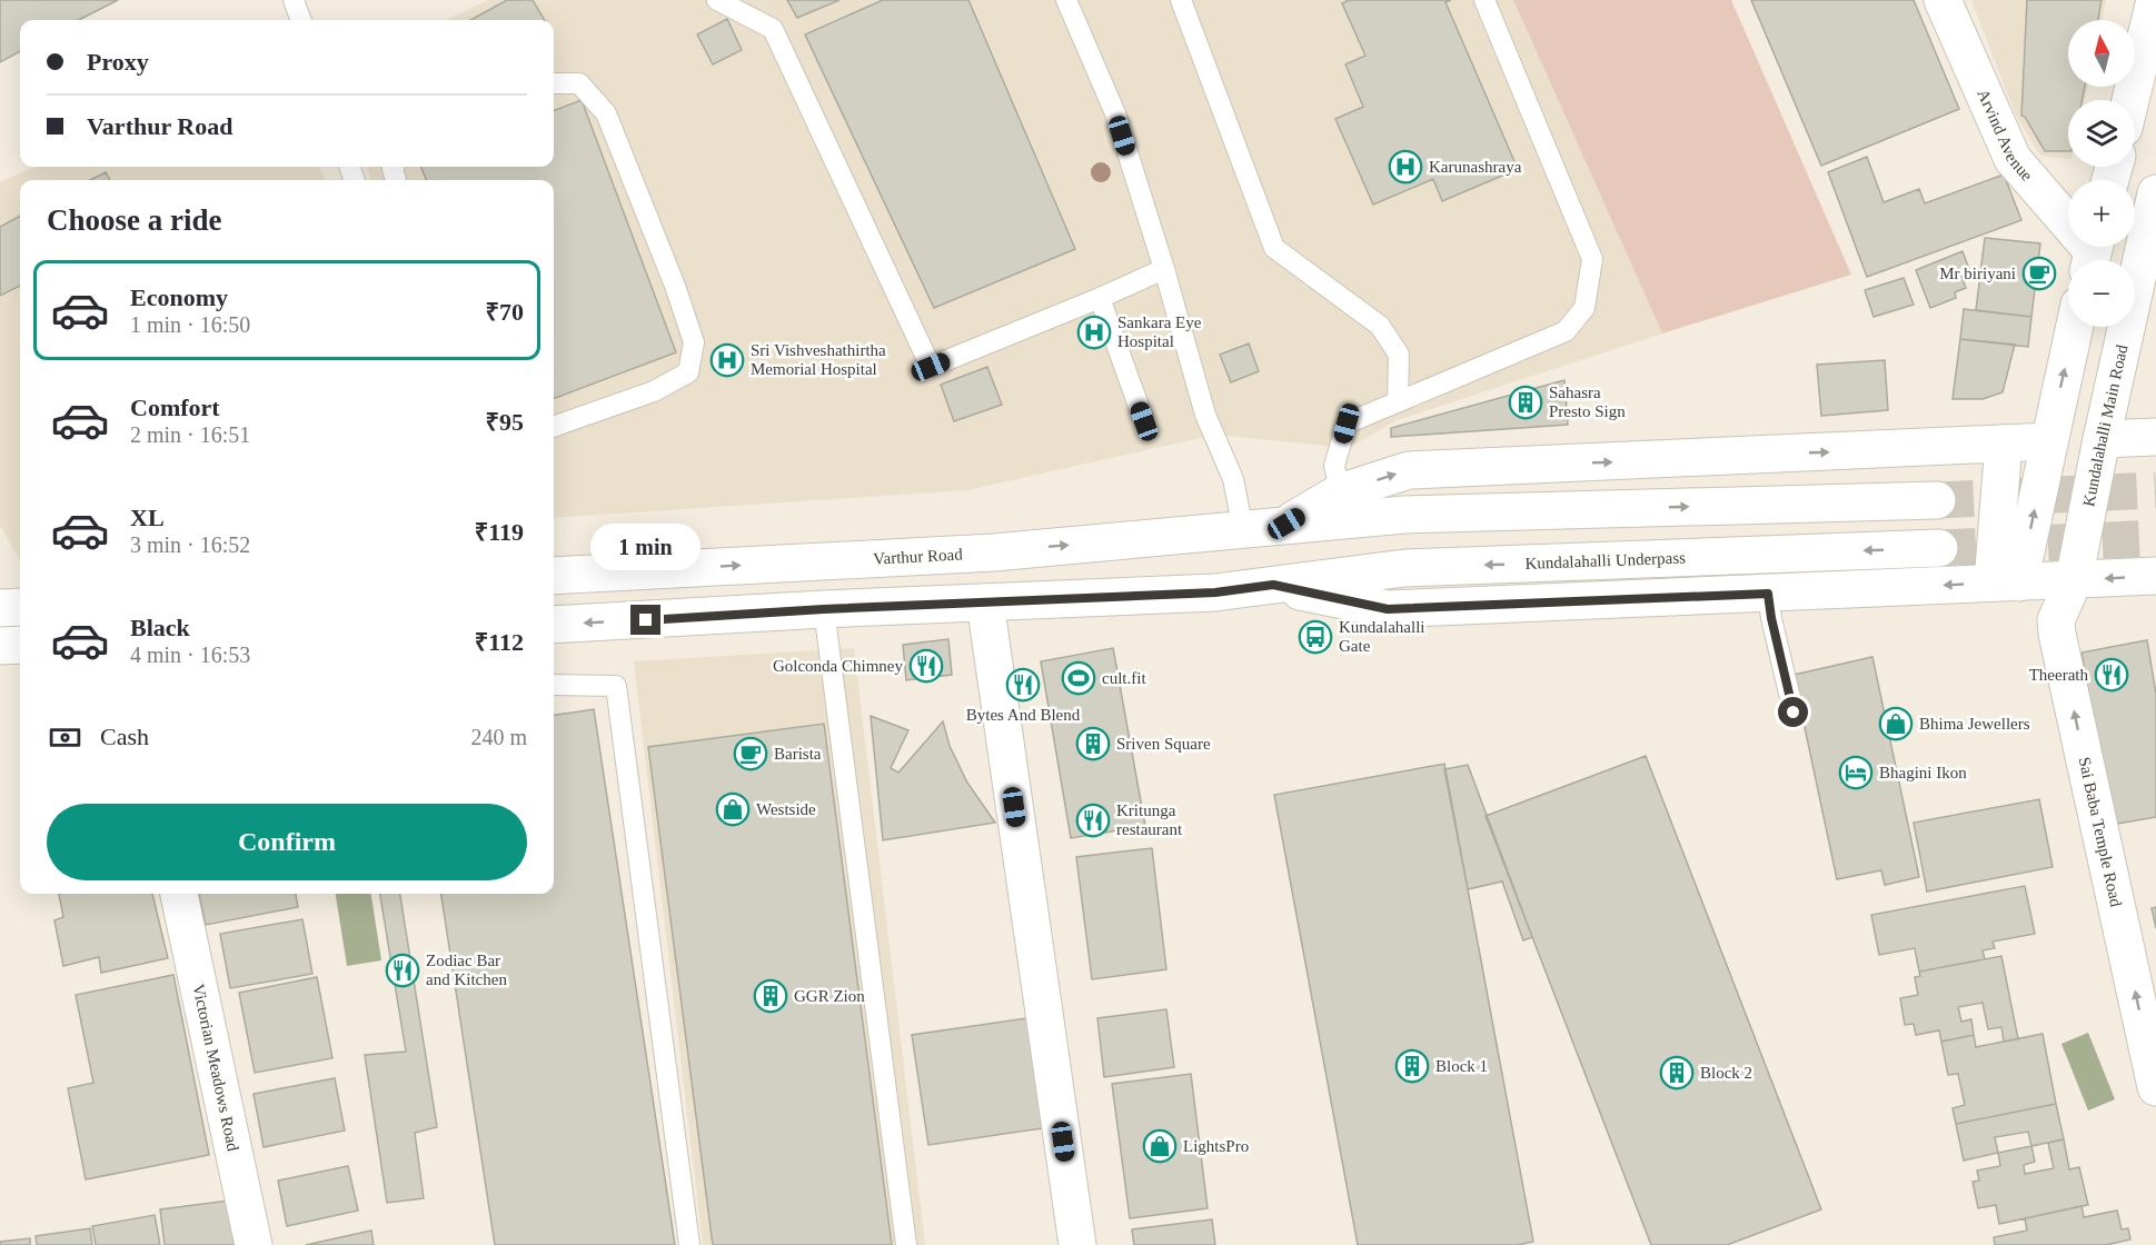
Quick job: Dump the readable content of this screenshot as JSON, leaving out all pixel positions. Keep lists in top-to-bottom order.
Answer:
{
  "streets": {
    "main road": [
      "Arvind Avenue",
      "Kundalahalli Main Road",
      "Varthur Road",
      "Kundalahalli Underpass",
      "Sai Baba Temple Road",
      "Victorian Meadows Road"
    ]
  },
  "one_way": ["Sai Baba Temple Road"],
  "places": {
    "hospital": ["Karunashraya", "Sankara Eye Hospital", "Sri Vishveshathirtha Memorial Hospital"],
    "cafe": ["Mr biriyani", "Barista"],
    "building": [
      "Sahasra Presto Sign",
      "Sriven Square",
      "GGR Zion",
      "Block 1",
      "Block 2"
    ],
    "bus stop": ["Kundalahalli Gate"],
    "restaurant": [
      "Golconda Chimney",
      "Theerath",
      "Bytes And Blend",
      "Kritunga restaurant",
      "Zodiac Bar and Kitchen"
    ],
    "sports": ["cult.fit"],
    "shop": ["Bhima Jewellers", "Westside", "LightsPro"],
    "hotel": ["Bhagini Ikon"]
  },
  "north": "top",
  "page": {
    "map_buttons": ["+", "−"],
    "banner": ["Proxy", "Varthur Road"],
    "heading": "Choose a ride",
    "list": [
      {
        "name": "Economy",
        "note": "1 min · 16:50",
        "value": "₹70"
      },
      {
        "name": "Comfort",
        "note": "2 min · 16:51",
        "value": "₹95"
      },
      {
        "name": "XL",
        "note": "3 min · 16:52",
        "value": "₹119"
      },
      {
        "name": "Black",
        "note": "4 min · 16:53",
        "value": "₹112"
      }
    ],
    "bubble": "1 min",
    "pay": ["Cash", "240 m"],
    "buttons": "Confirm"
  }
}
